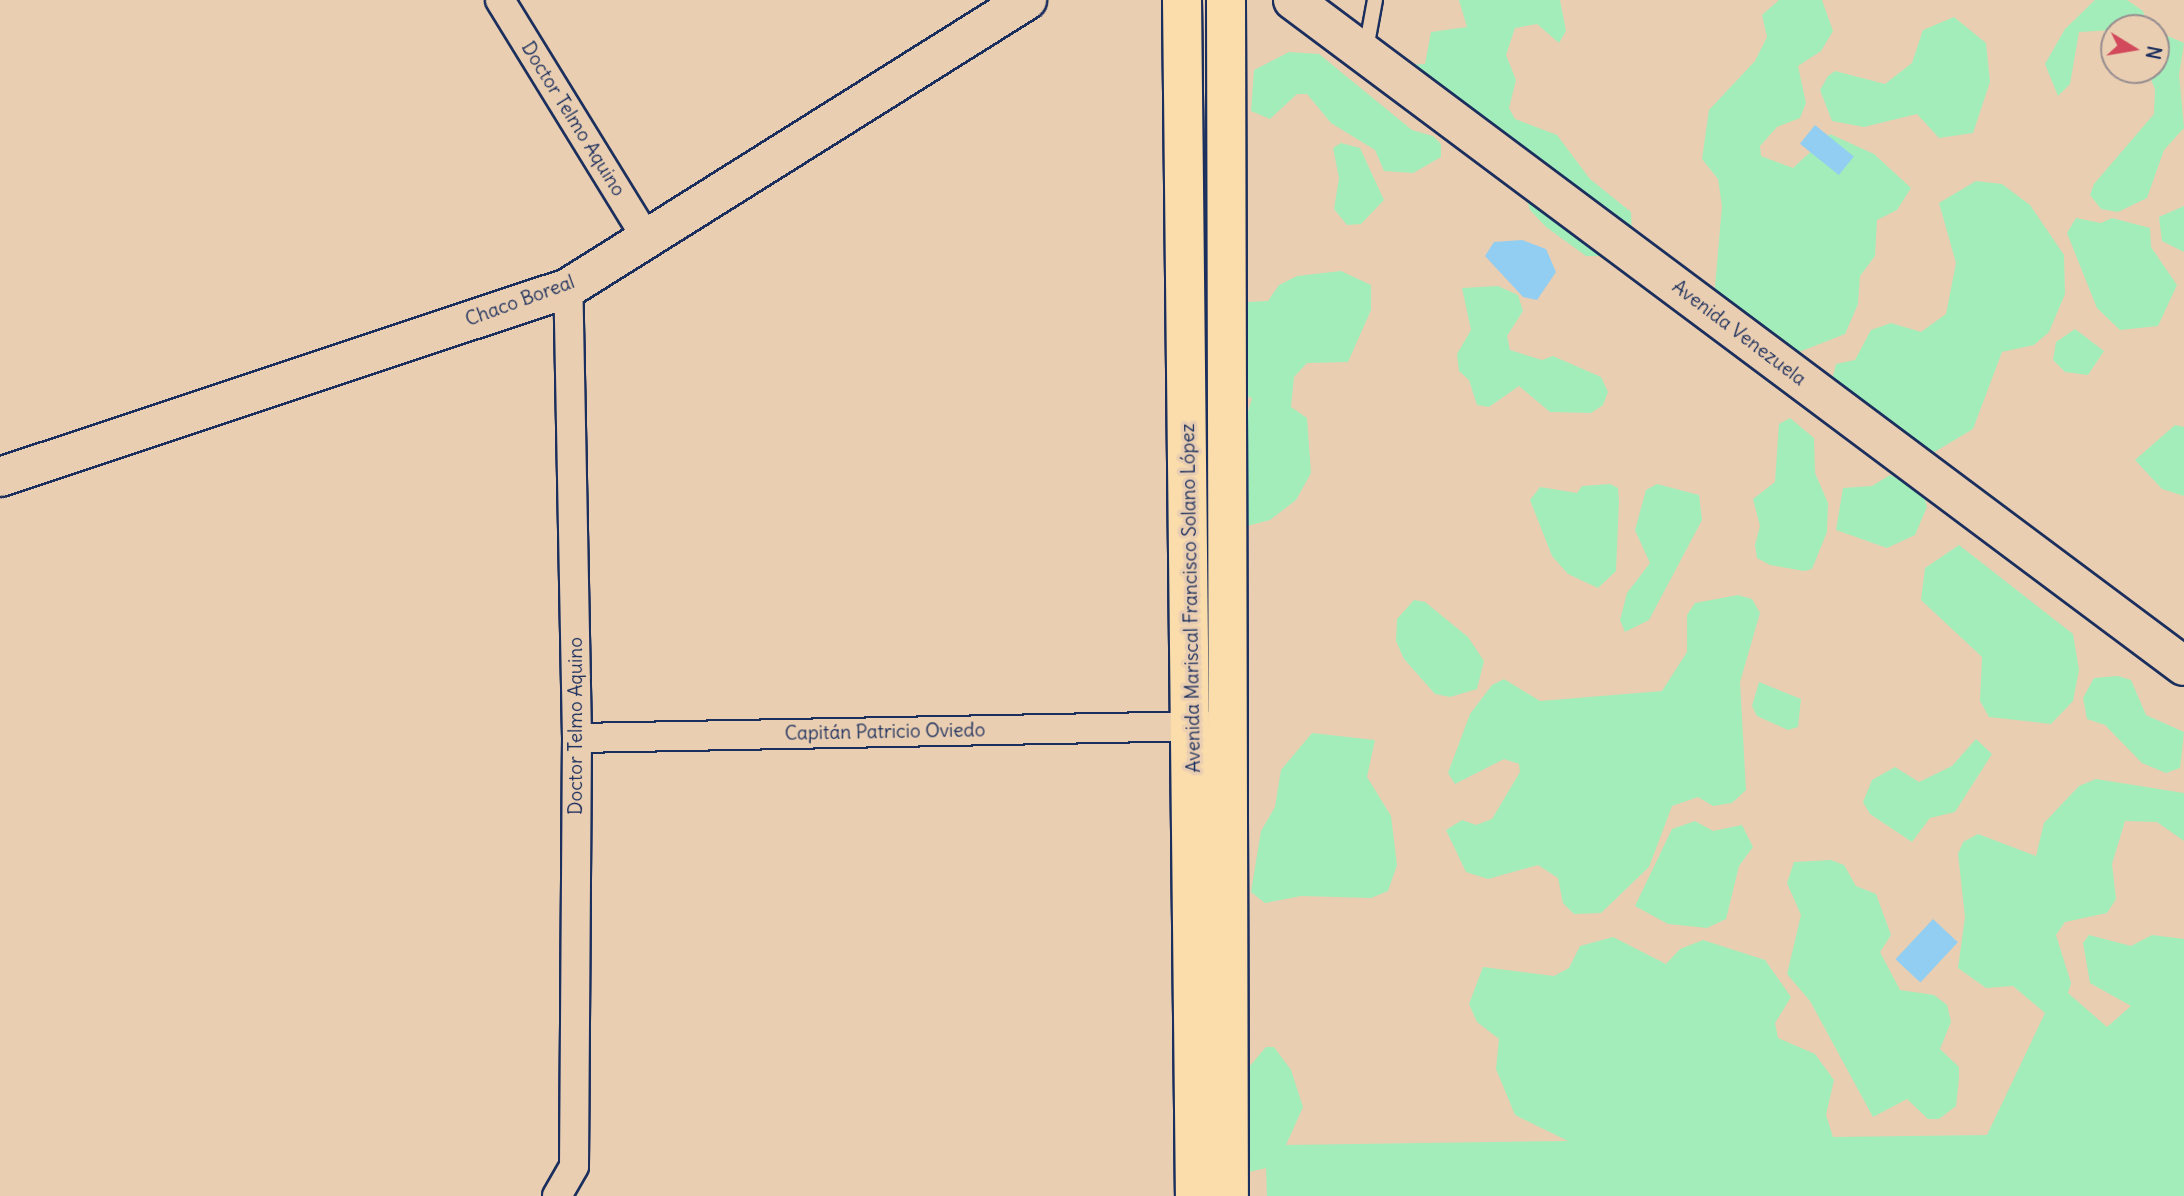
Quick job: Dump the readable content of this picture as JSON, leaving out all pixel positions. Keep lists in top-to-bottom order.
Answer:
{
  "streets": {
    "highway": ["Avenida Mariscal Francisco Solano López"],
    "main road": ["Chaco Boreal", "Avenida Venezuela"],
    "street": ["Doctor Telmo Aquino", "Capitán Patricio Oviedo"]
  },
  "crossings": [
    ["Doctor Telmo Aquino", "Chaco Boreal"],
    ["Doctor Telmo Aquino", "Capitán Patricio Oviedo"],
    ["Avenida Mariscal Francisco Solano López", "Capitán Patricio Oviedo"]
  ],
  "north": "right"
}
